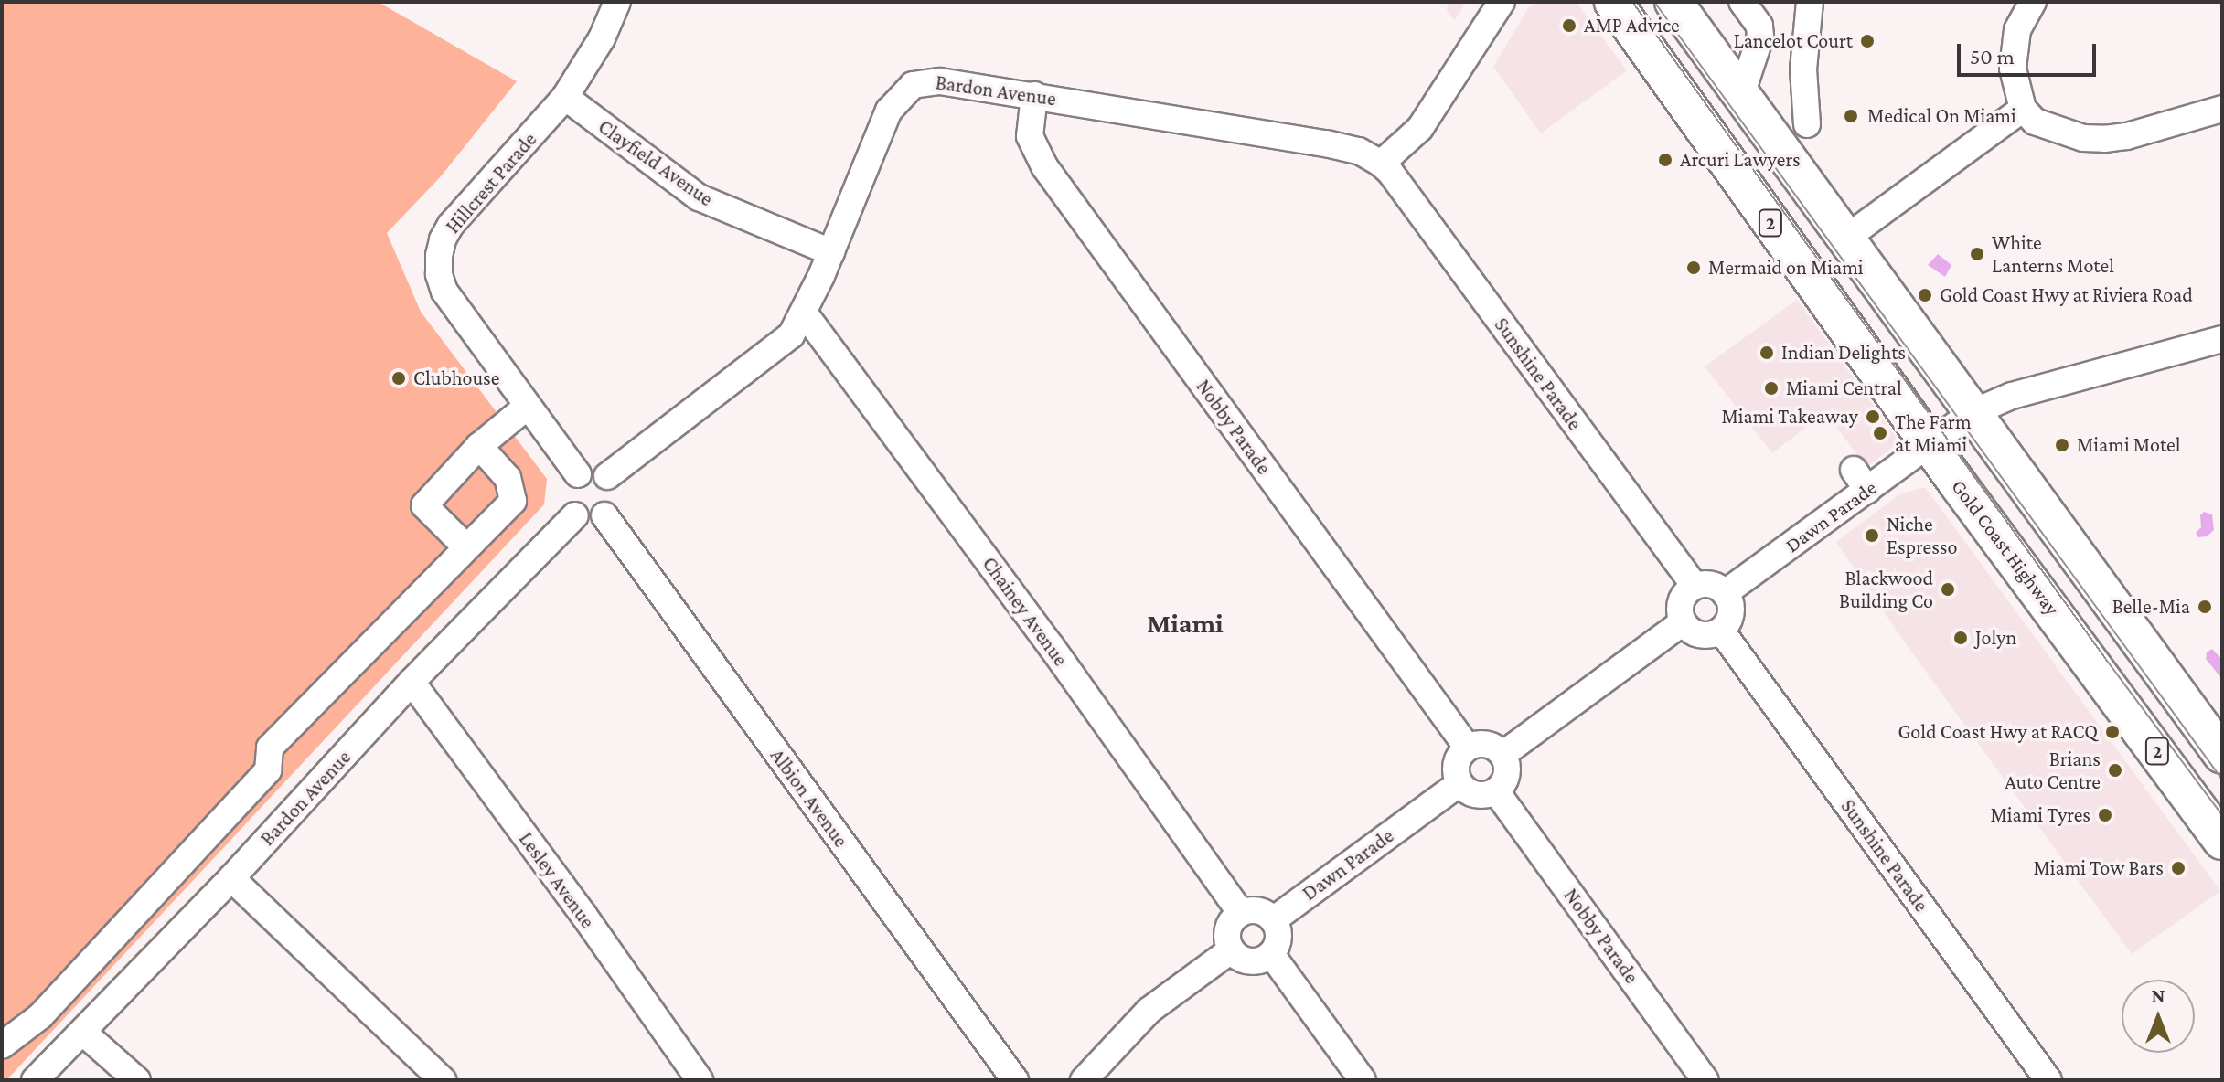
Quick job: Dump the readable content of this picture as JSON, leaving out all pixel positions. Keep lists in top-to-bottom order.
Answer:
{
  "streets": {
    "highway": ["2", "Gold Coast Highway"],
    "street": [
      "Bardon Avenue",
      "Clayfield Avenue",
      "Hillcrest Parade",
      "Sunshine Parade",
      "Nobby Parade",
      "Dawn Parade",
      "Chainey Avenue",
      "Albion Avenue",
      "Lesley Avenue"
    ]
  },
  "crossings": [
    ["Bardon Avenue", "Clayfield Avenue"],
    ["Bardon Avenue", "Hillcrest Parade"],
    ["Bardon Avenue", "Sunshine Parade"],
    ["Bardon Avenue", "Nobby Parade"],
    ["Bardon Avenue", "Chainey Avenue"],
    ["Bardon Avenue", "Albion Avenue"],
    ["Bardon Avenue", "Lesley Avenue"],
    ["Clayfield Avenue", "Hillcrest Parade"],
    ["Hillcrest Parade", "Albion Avenue"],
    ["Sunshine Parade", "Dawn Parade"],
    ["Nobby Parade", "Dawn Parade"],
    ["Dawn Parade", "Gold Coast Highway"],
    ["Dawn Parade", "Chainey Avenue"]
  ],
  "districts": ["Miami"],
  "places": [
    "AMP Advice",
    "Lancelot Court",
    "Medical On Miami",
    "Arcuri Lawyers",
    "White Lanterns Motel",
    "Mermaid on Miami",
    "Gold Coast Hwy at Riviera Road",
    "Indian Delights",
    "Clubhouse",
    "Miami Central",
    "Miami Takeaway",
    "The Farm at Miami",
    "Miami Motel",
    "Niche Espresso",
    "Blackwood Building Co",
    "Belle-Mia",
    "Jolyn",
    "Gold Coast Hwy at RACQ",
    "Brians Auto Centre",
    "Miami Tyres",
    "Miami Tow Bars"
  ],
  "scale_bar": "50 m",
  "north": "top"
}
